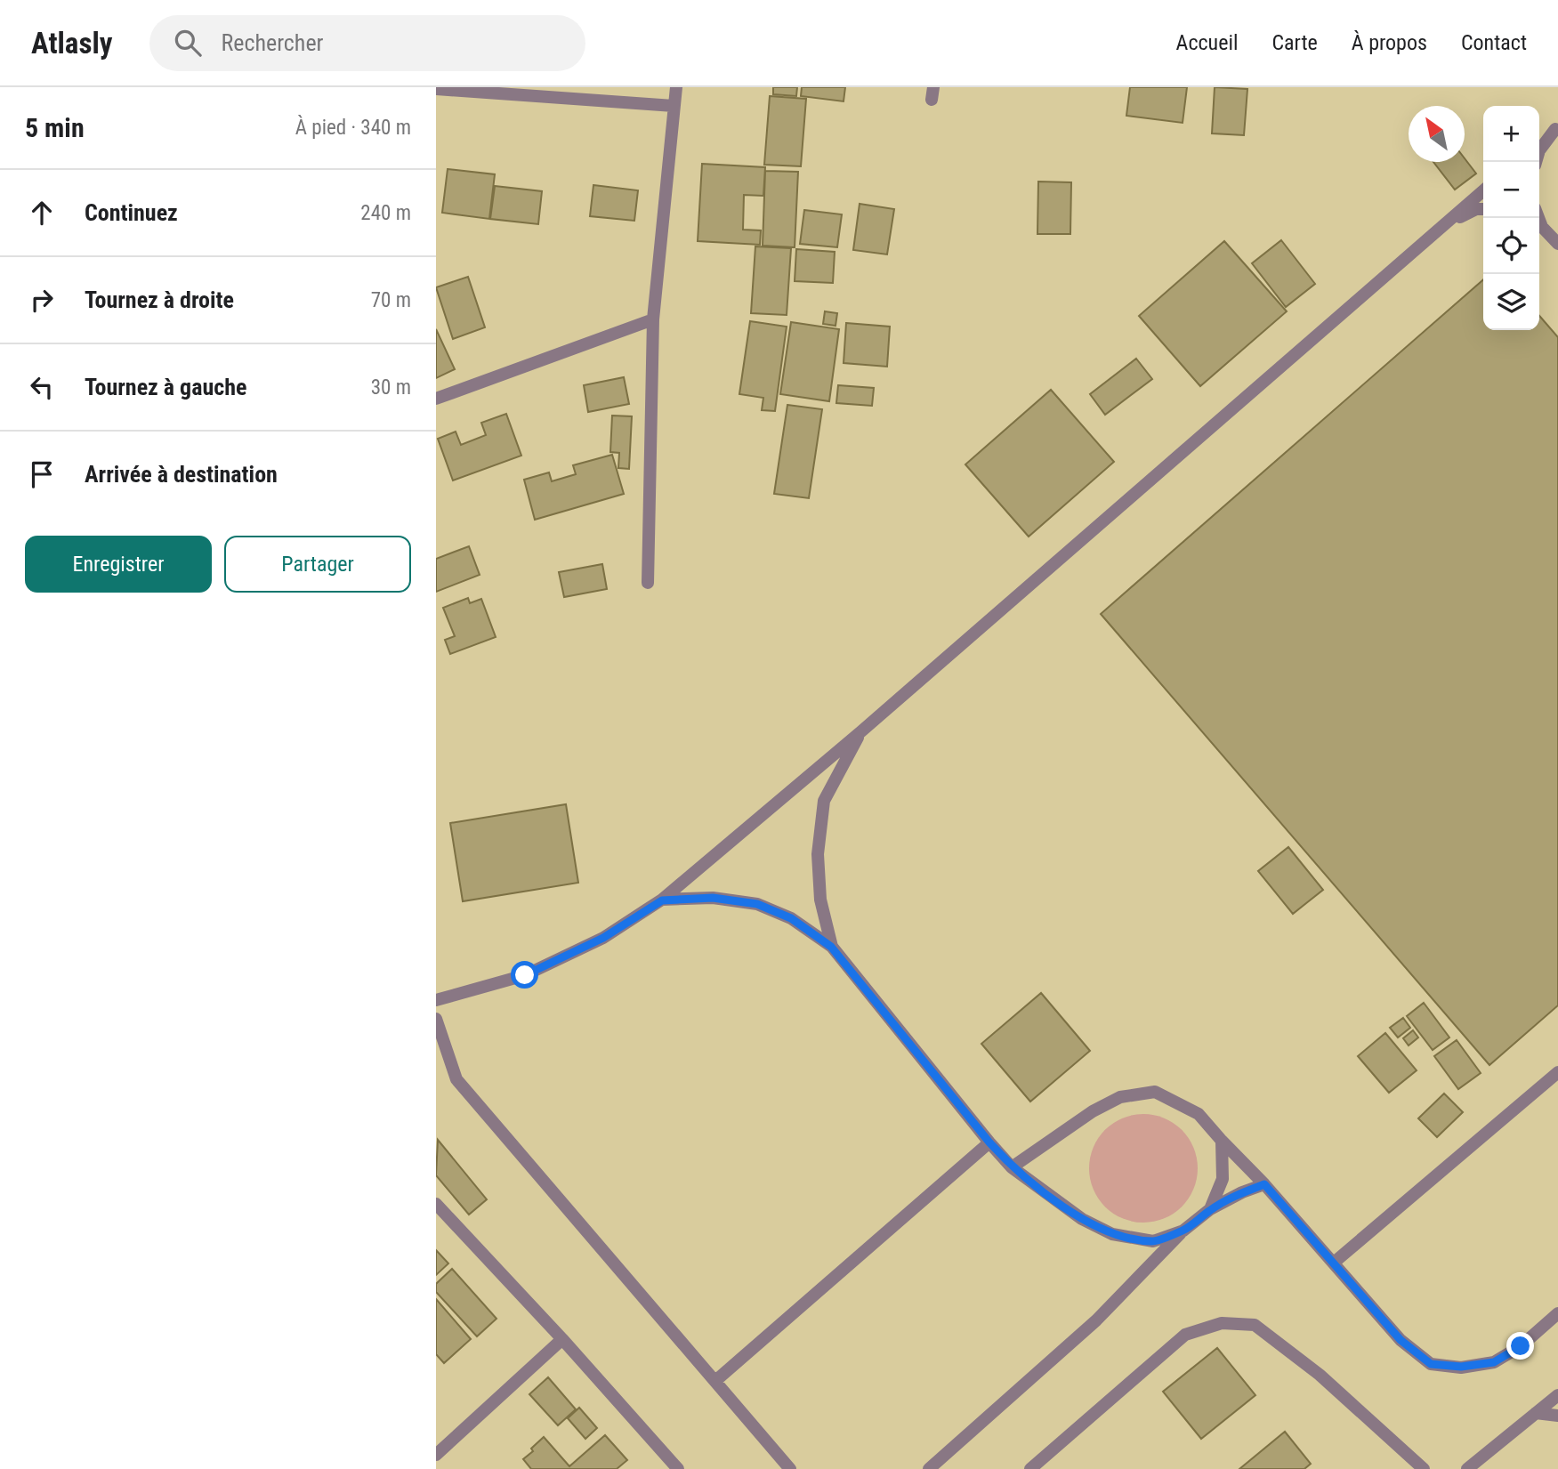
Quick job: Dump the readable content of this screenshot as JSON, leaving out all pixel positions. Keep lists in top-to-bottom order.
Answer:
{
  "north": "top left",
  "page": {
    "header": "Atlasly",
    "search": "Rechercher",
    "nav": [
      "Accueil",
      "Carte",
      "À propos",
      "Contact"
    ],
    "heading": ["5 min", "À pied · 340 m"],
    "map_buttons": ["+", "−"],
    "list": [
      ["Continuez", "240 m"],
      ["Tournez à droite", "70 m"],
      ["Tournez à gauche", "30 m"],
      "Arrivée à destination"
    ],
    "buttons": ["Enregistrer", "Partager"]
  }
}
